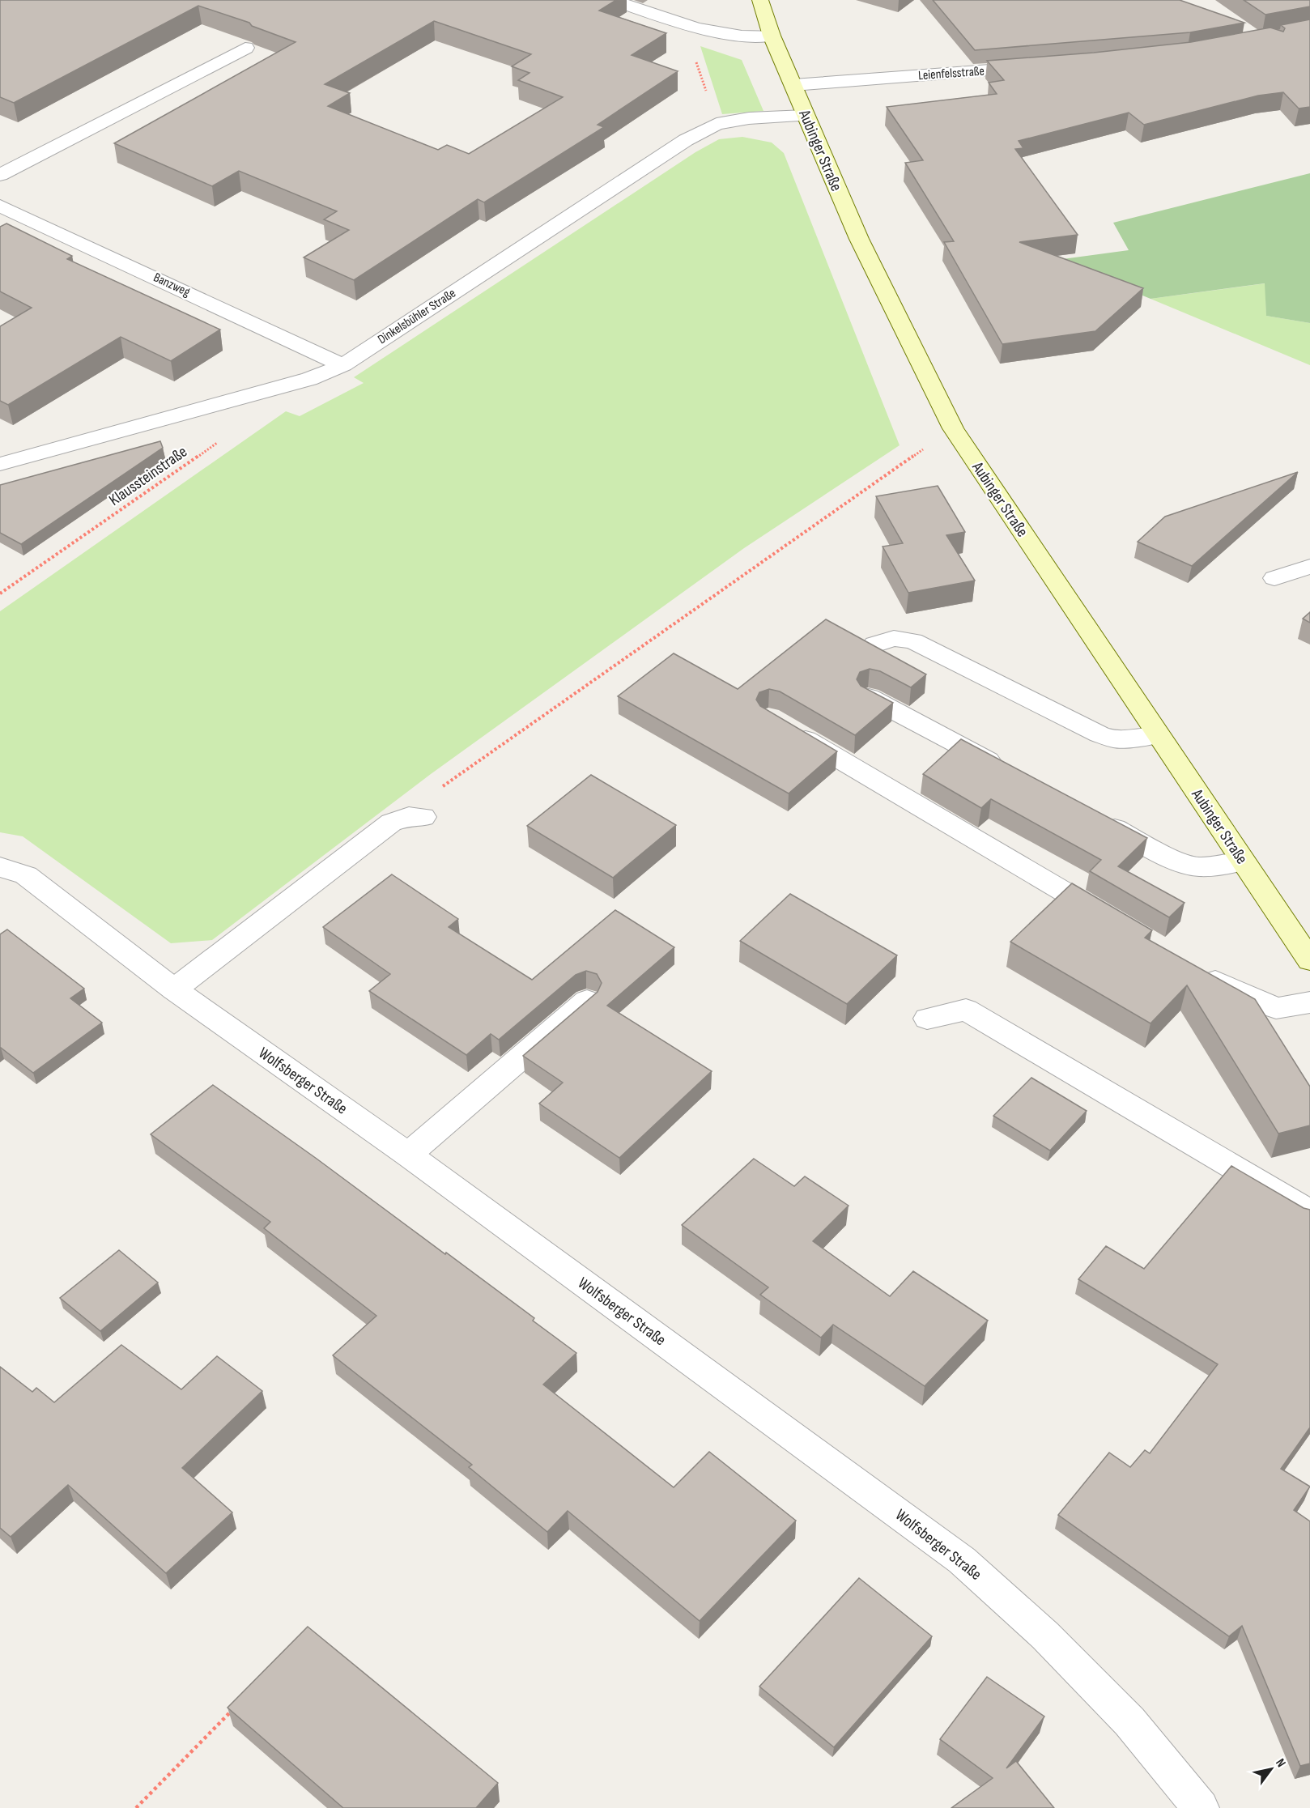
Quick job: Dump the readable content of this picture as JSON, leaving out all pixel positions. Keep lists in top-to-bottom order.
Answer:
{
  "streets": {
    "main road": ["Aubinger Straße"],
    "street": [
      "Leienfelsstraße",
      "Banzweg",
      "Dinkelsbühler Straße",
      "Wolfsberger Straße"
    ],
    "path": ["Klaussteinstraße"]
  },
  "crossings": [
    ["Leienfelsstraße", "Aubinger Straße"],
    ["Aubinger Straße", "Dinkelsbühler Straße"],
    ["Banzweg", "Dinkelsbühler Straße"]
  ],
  "north": "top right"
}
